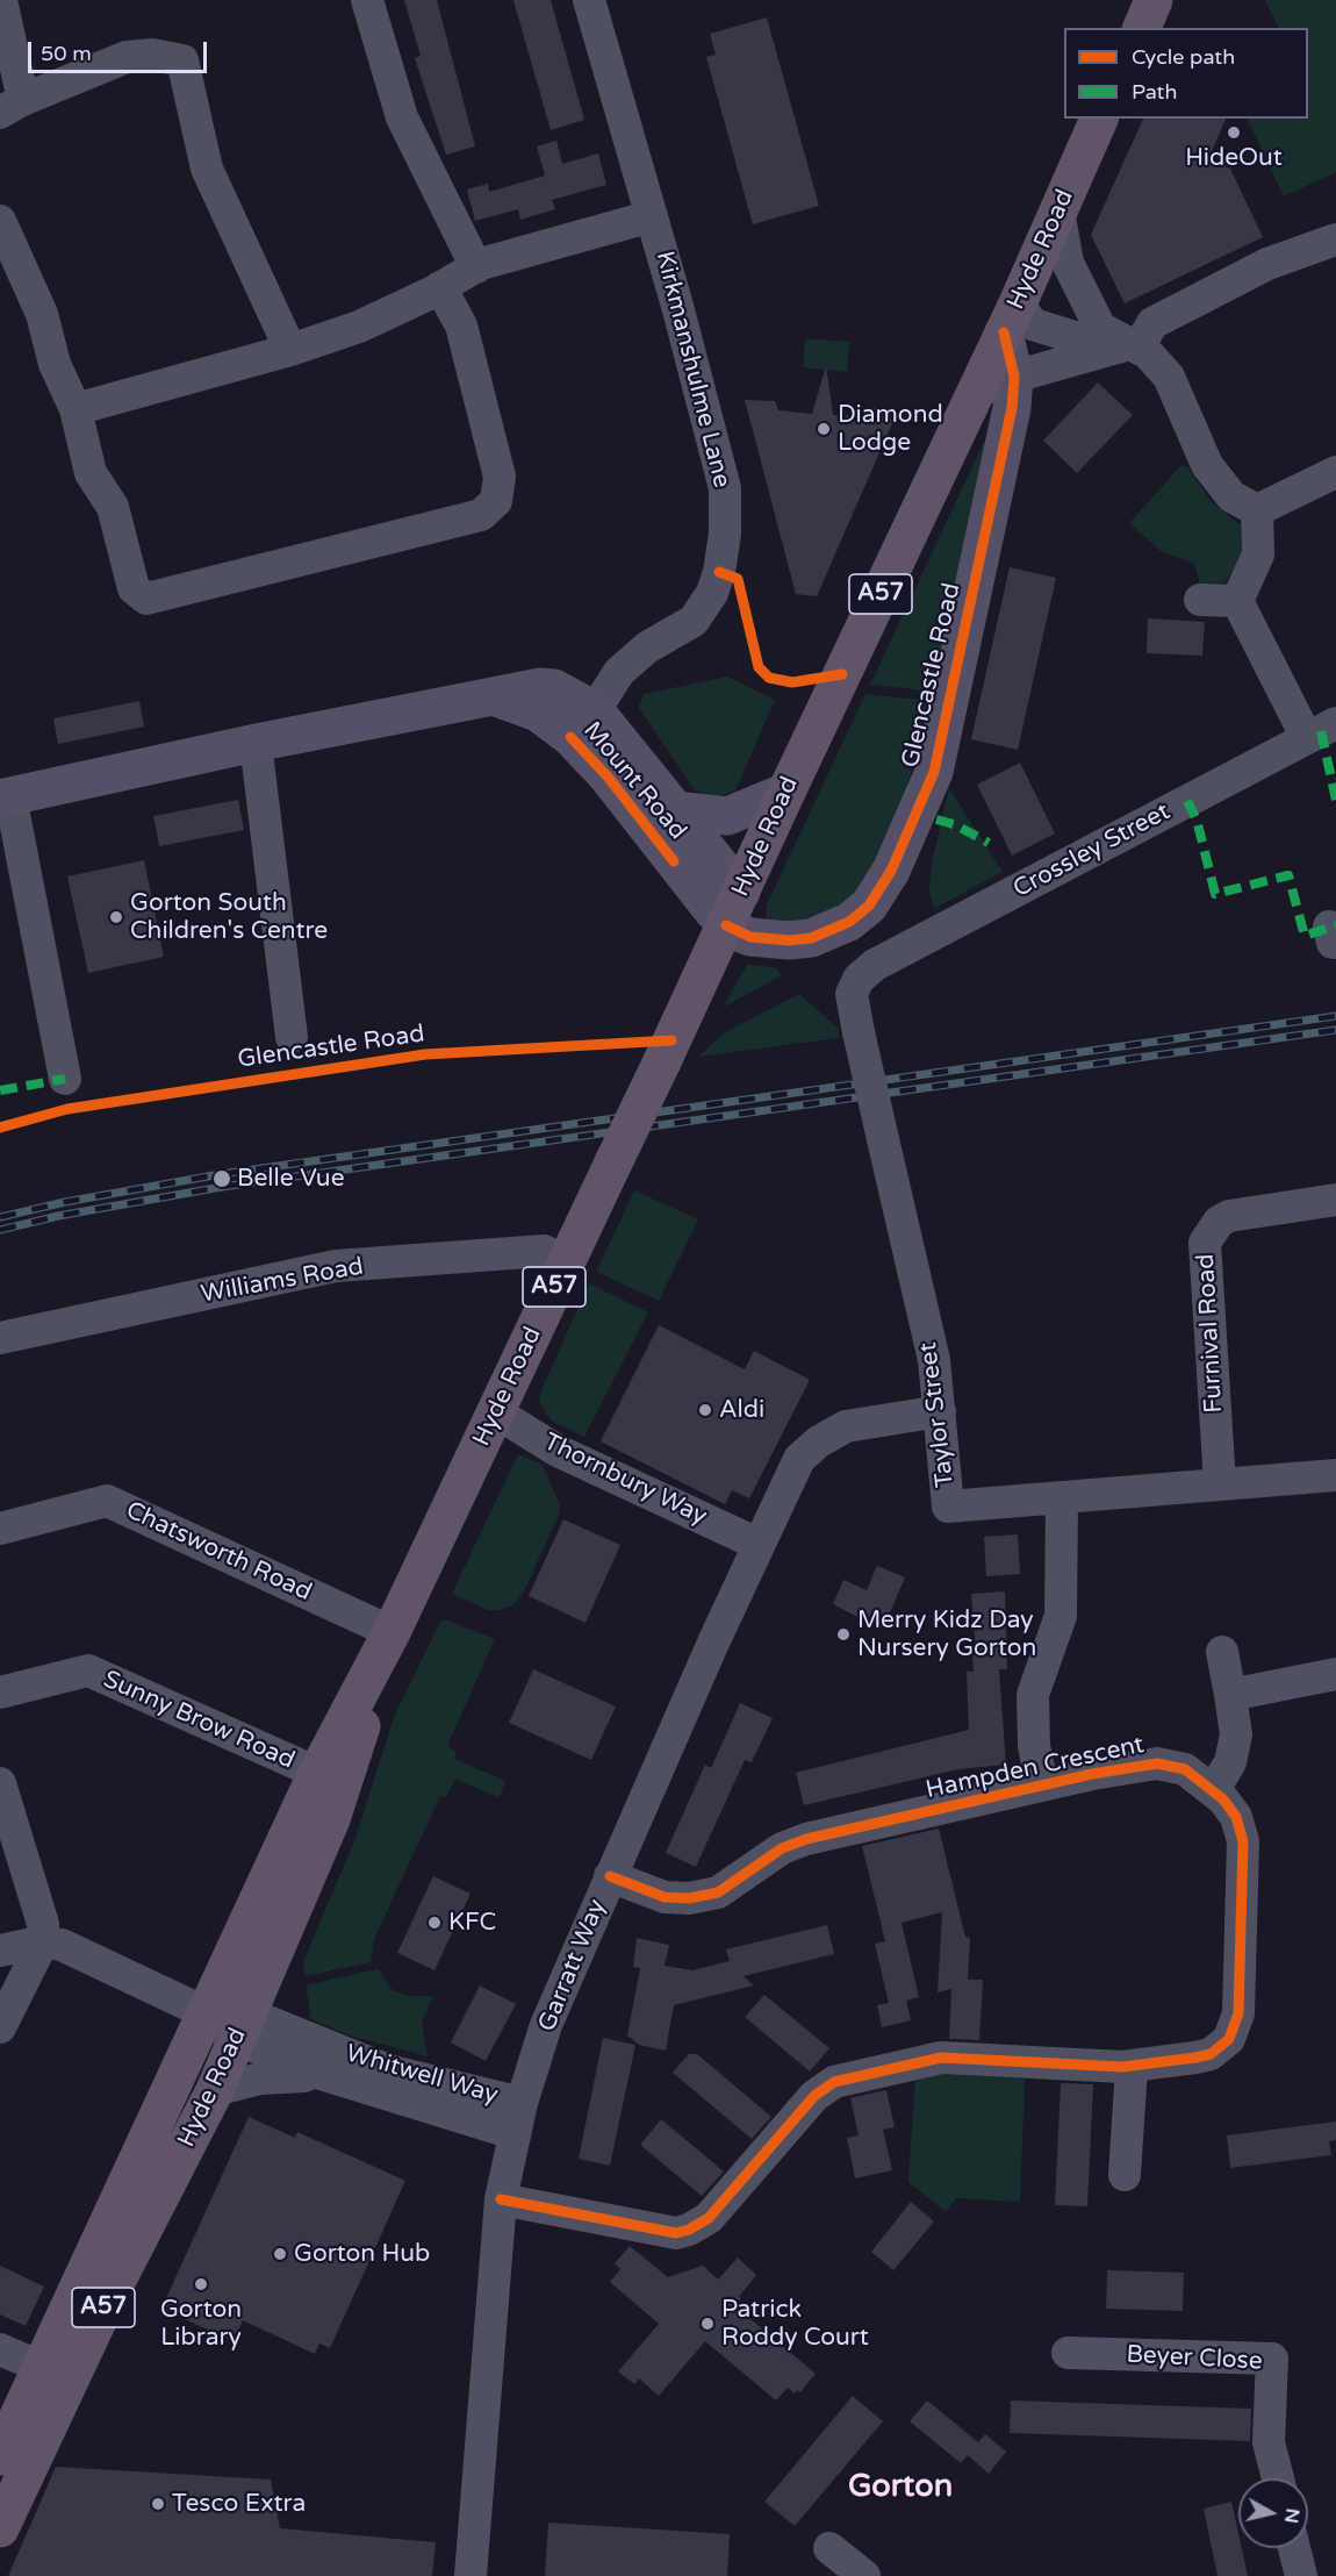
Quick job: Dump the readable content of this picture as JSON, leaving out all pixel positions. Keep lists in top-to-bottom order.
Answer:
{
  "streets": {
    "highway": ["Hyde Road", "A57"],
    "main road": ["Glencastle Road", "Mount Road"],
    "street": [
      "Kirkmanshulme Lane",
      "Crossley Street",
      "Williams Road",
      "Furnival Road",
      "Taylor Street",
      "Thornbury Way",
      "Chatsworth Road",
      "Sunny Brow Road",
      "Hampden Crescent",
      "Garratt Way",
      "Whitwell Way",
      "Beyer Close"
    ]
  },
  "crossings": [
    ["Hyde Road", "Glencastle Road"],
    ["Hyde Road", "Mount Road"],
    ["Hyde Road", "Williams Road"],
    ["Hyde Road", "Thornbury Way"],
    ["Hyde Road", "Chatsworth Road"],
    ["Hyde Road", "Sunny Brow Road"],
    ["Hyde Road", "Whitwell Way"],
    ["Kirkmanshulme Lane", "Mount Road"],
    ["Glencastle Road", "Mount Road"],
    ["Crossley Street", "Taylor Street"],
    ["Furnival Road", "Taylor Street"],
    ["Taylor Street", "Garratt Way"],
    ["Thornbury Way", "Garratt Way"],
    ["Hampden Crescent", "Garratt Way"],
    ["Garratt Way", "Whitwell Way"]
  ],
  "districts": ["Gorton"],
  "places": [
    "HideOut",
    "Diamond Lodge",
    "Gorton South Children's Centre",
    "Belle Vue",
    "Aldi",
    "Merry Kidz Day Nursery Gorton",
    "KFC",
    "Gorton Hub",
    "Gorton Library",
    "Patrick Roddy Court",
    "Tesco Extra"
  ],
  "legend": ["Cycle path", "Path"],
  "scale_bar": "50 m",
  "north": "right"
}
